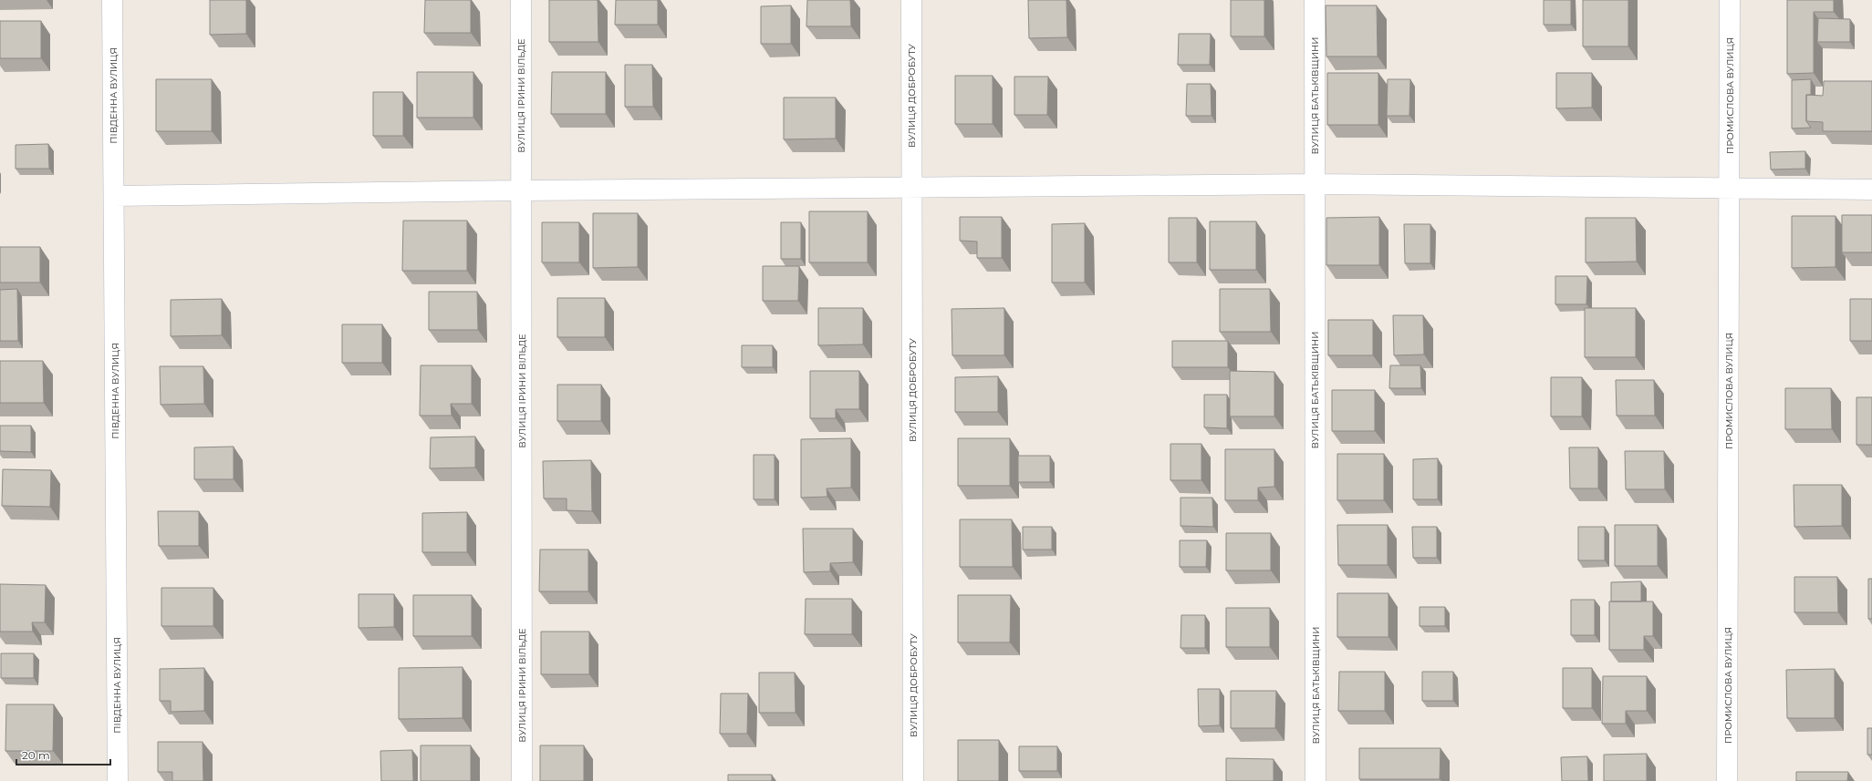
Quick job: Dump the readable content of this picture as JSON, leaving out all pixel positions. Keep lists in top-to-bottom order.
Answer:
{
  "streets": {
    "street": [
      "ПІВДЕННА ВУЛИЦЯ",
      "ВУЛИЦЯ ІРИНИ ВІЛЬДЕ",
      "ВУЛИЦЯ ДОБРОБУТУ",
      "ВУЛИЦЯ БАТЬКІВЩИНИ",
      "ПРОМИСЛОВА ВУЛИЦЯ"
    ]
  },
  "scale_bar": "20 m"
}
